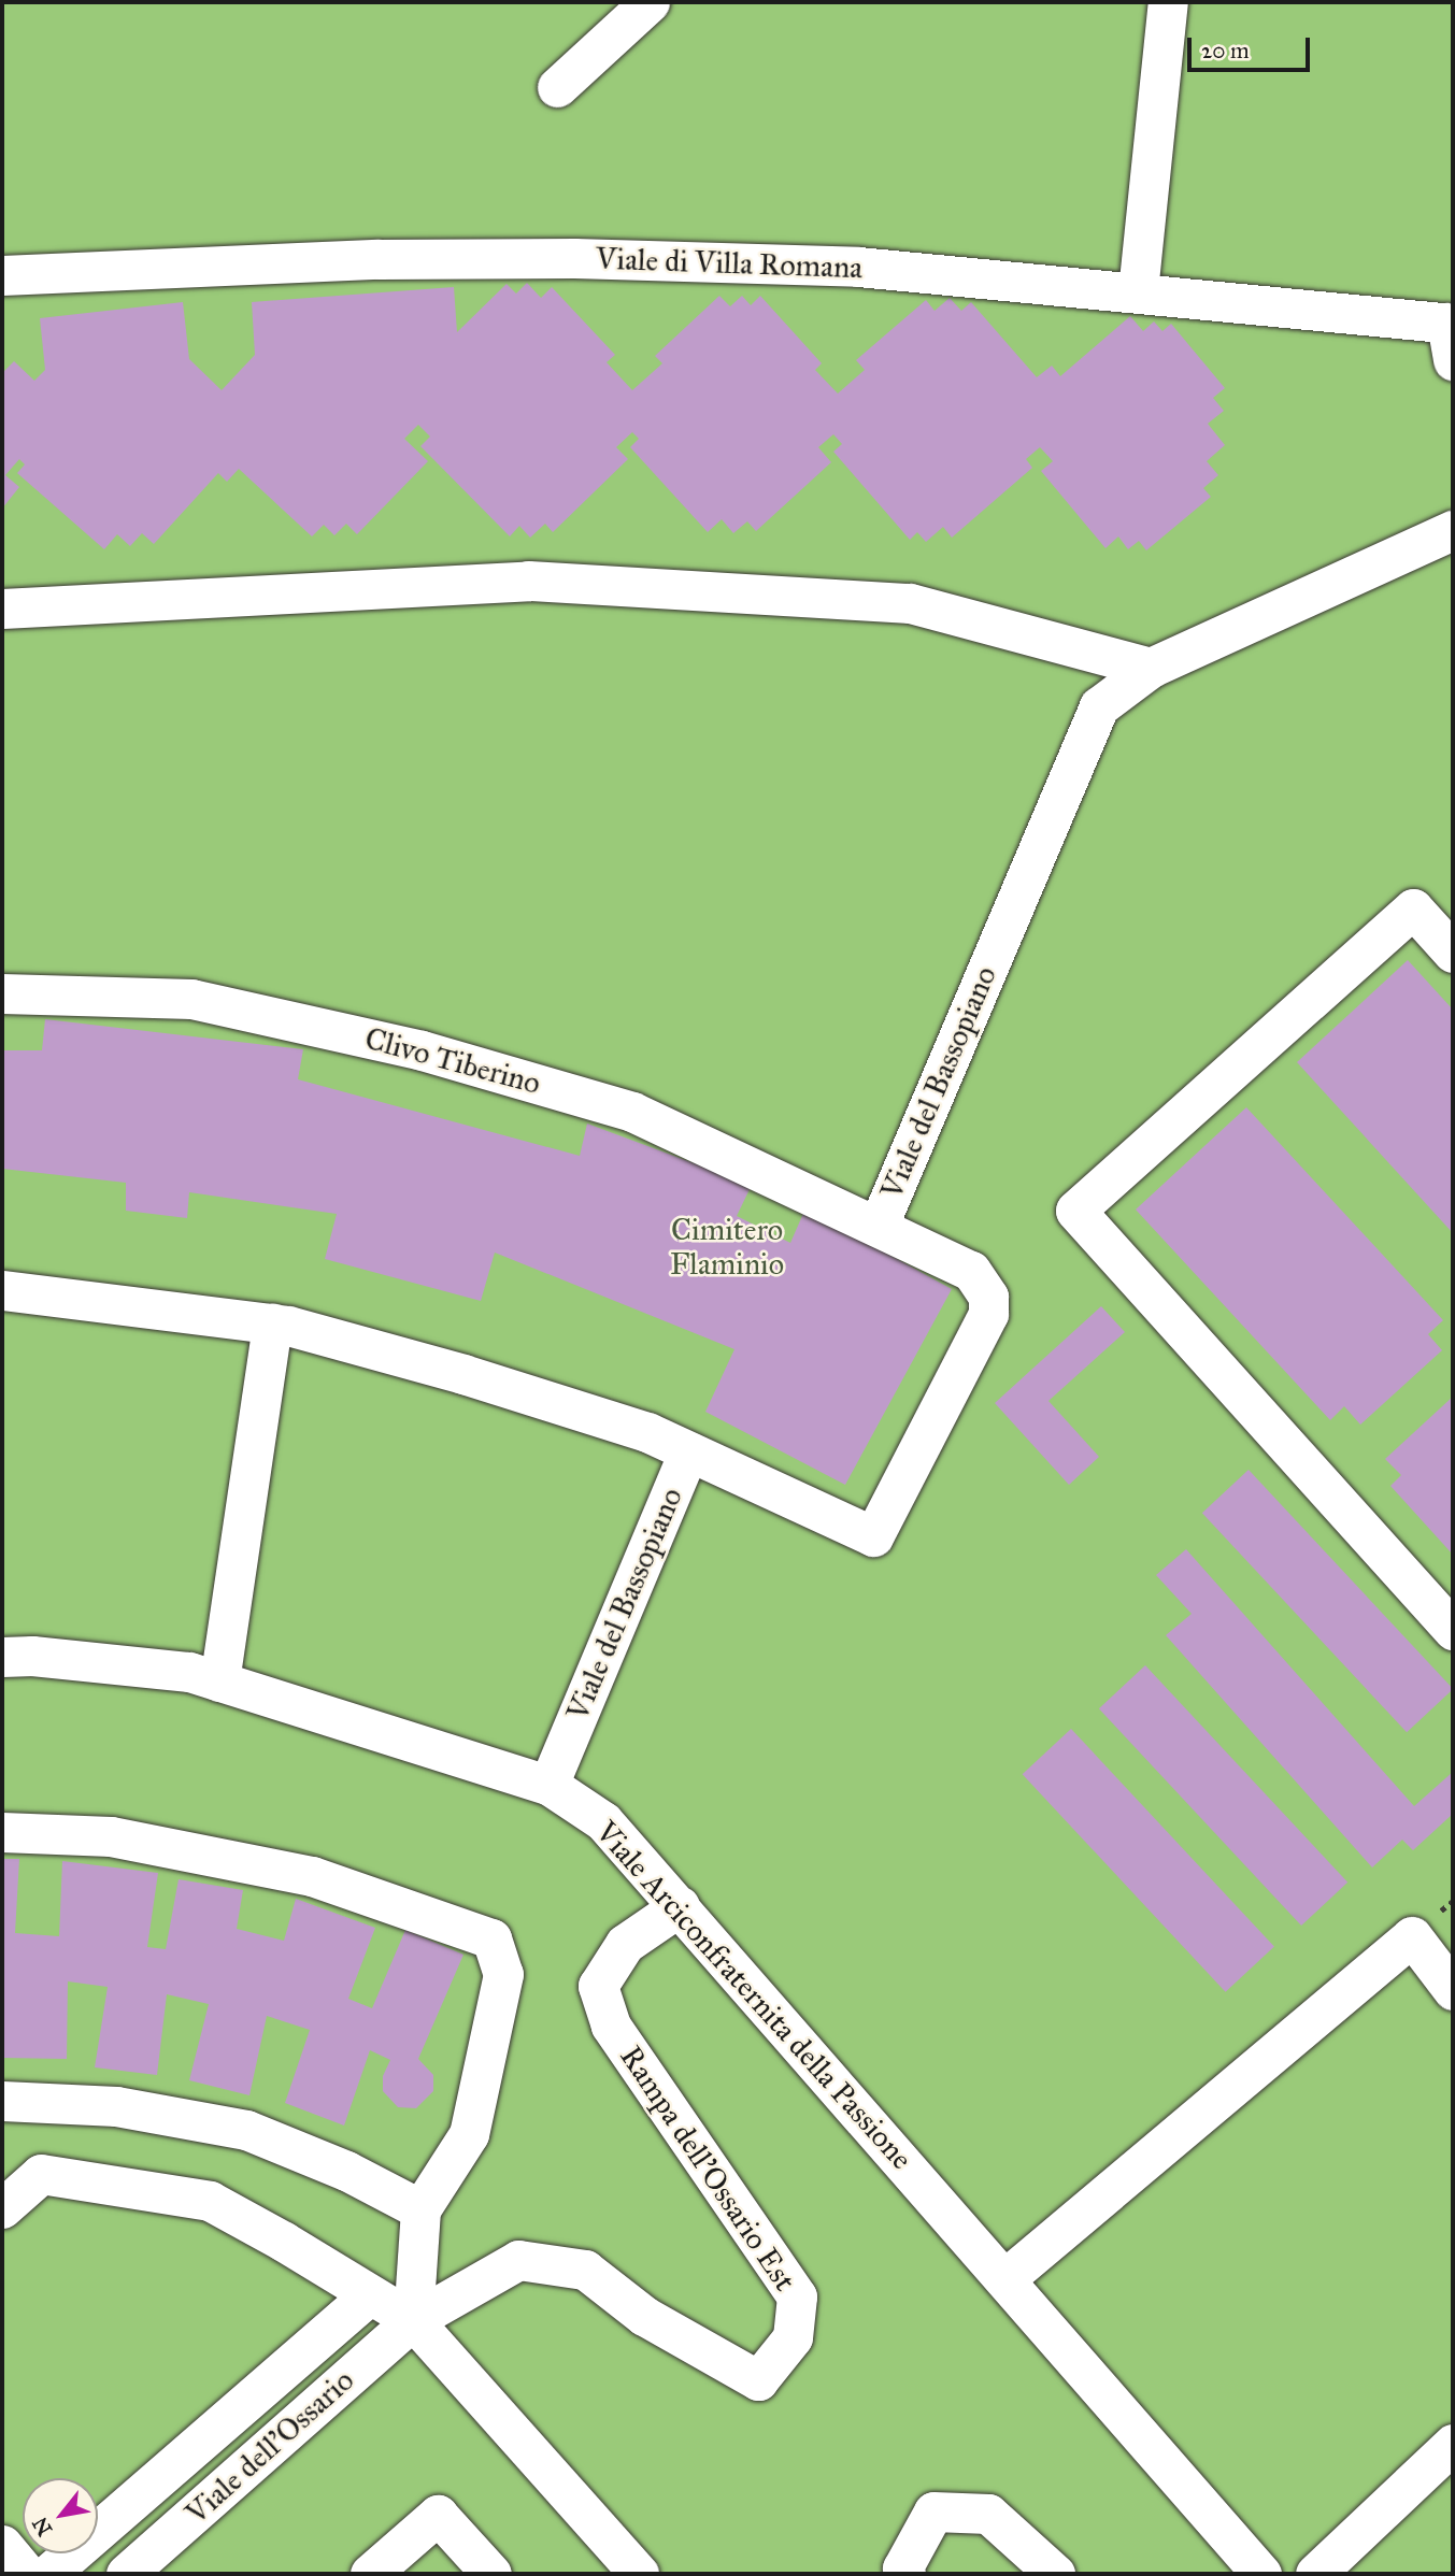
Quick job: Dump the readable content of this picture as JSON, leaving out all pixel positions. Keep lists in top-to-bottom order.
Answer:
{
  "streets": {
    "lane": [
      "Viale di Villa Romana",
      "Clivo Tiberino",
      "Viale del Bassopiano",
      "Viale Arciconfraternita della Passione",
      "Rampa dell'Ossario Est",
      "Viale dell'Ossario"
    ]
  },
  "crossings": [
    ["Clivo Tiberino", "Viale del Bassopiano"],
    ["Viale del Bassopiano", "Viale Arciconfraternita della Passione"],
    ["Viale Arciconfraternita della Passione", "Rampa dell'Ossario Est"],
    ["Rampa dell'Ossario Est", "Viale dell'Ossario"]
  ],
  "parks": ["Cimitero Flaminio"],
  "scale_bar": "20 m",
  "north": "bottom left"
}
